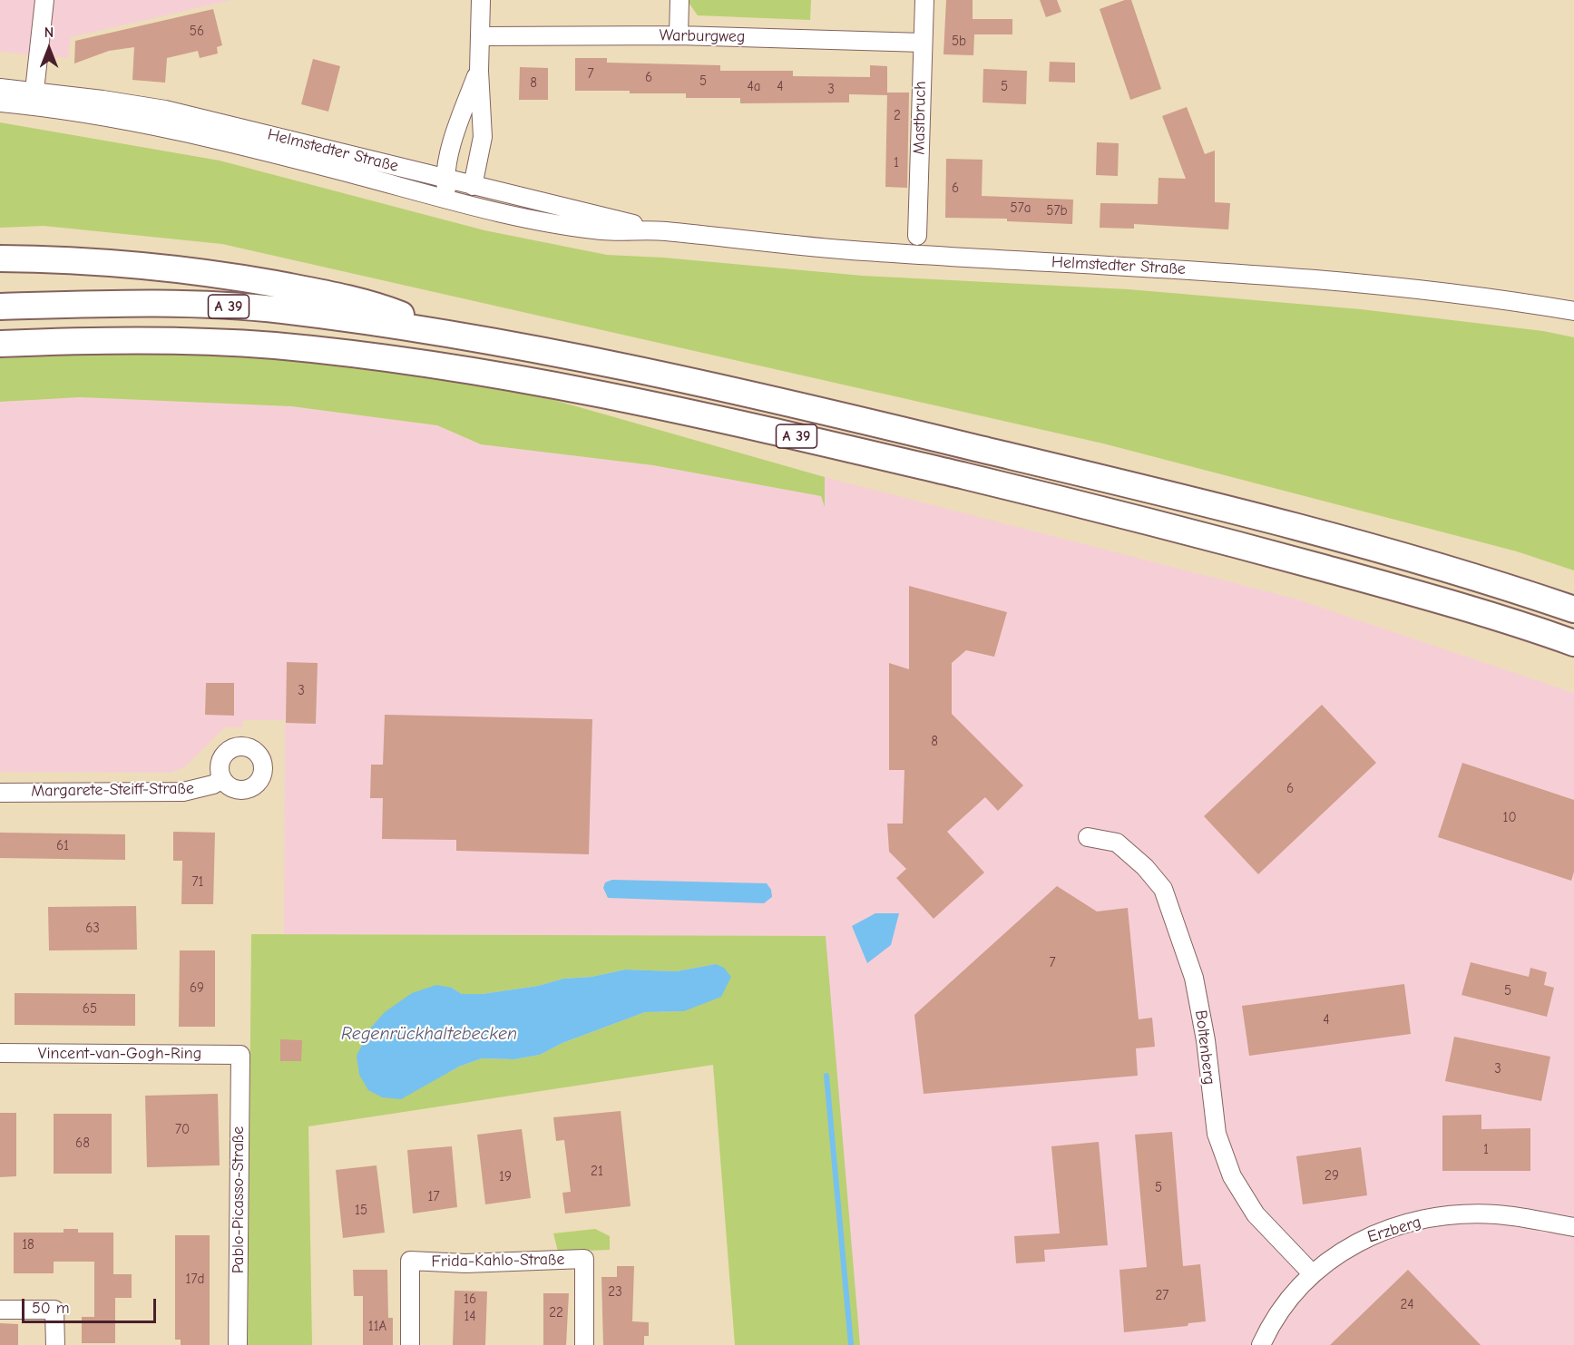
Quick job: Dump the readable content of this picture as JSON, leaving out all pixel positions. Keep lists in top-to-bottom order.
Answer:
{
  "streets": {
    "highway": ["A 39"],
    "street": [
      "Warburgweg",
      "Mastbruch",
      "Helmstedter Straße",
      "Margarete-Steiff-Straße",
      "Boltenberg",
      "Vincent-van-Gogh-Ring",
      "Pablo-Picasso-Straße",
      "Erzberg",
      "Frida-Kahlo-Straße"
    ]
  },
  "crossings": [
    ["Warburgweg", "Mastbruch"],
    ["Boltenberg", "Erzberg"],
    ["Vincent-van-Gogh-Ring", "Pablo-Picasso-Straße"]
  ],
  "water": ["Regenrückhaltebecken"],
  "house_numbers": [
    "56",
    "5b",
    "7",
    "6",
    "5",
    "8",
    "4a",
    "4",
    "5",
    "3",
    "2",
    "1",
    "6",
    "57a",
    "57b",
    "3",
    "8",
    "6",
    "10",
    "61",
    "71",
    "63",
    "7",
    "69",
    "5",
    "65",
    "4",
    "3",
    "70",
    "68",
    "1",
    "21",
    "29",
    "19",
    "5",
    "17",
    "15",
    "18",
    "17d",
    "23",
    "27",
    "16",
    "24",
    "22",
    "14",
    "11A"
  ],
  "scale_bar": "50 m",
  "north": "top"
}
